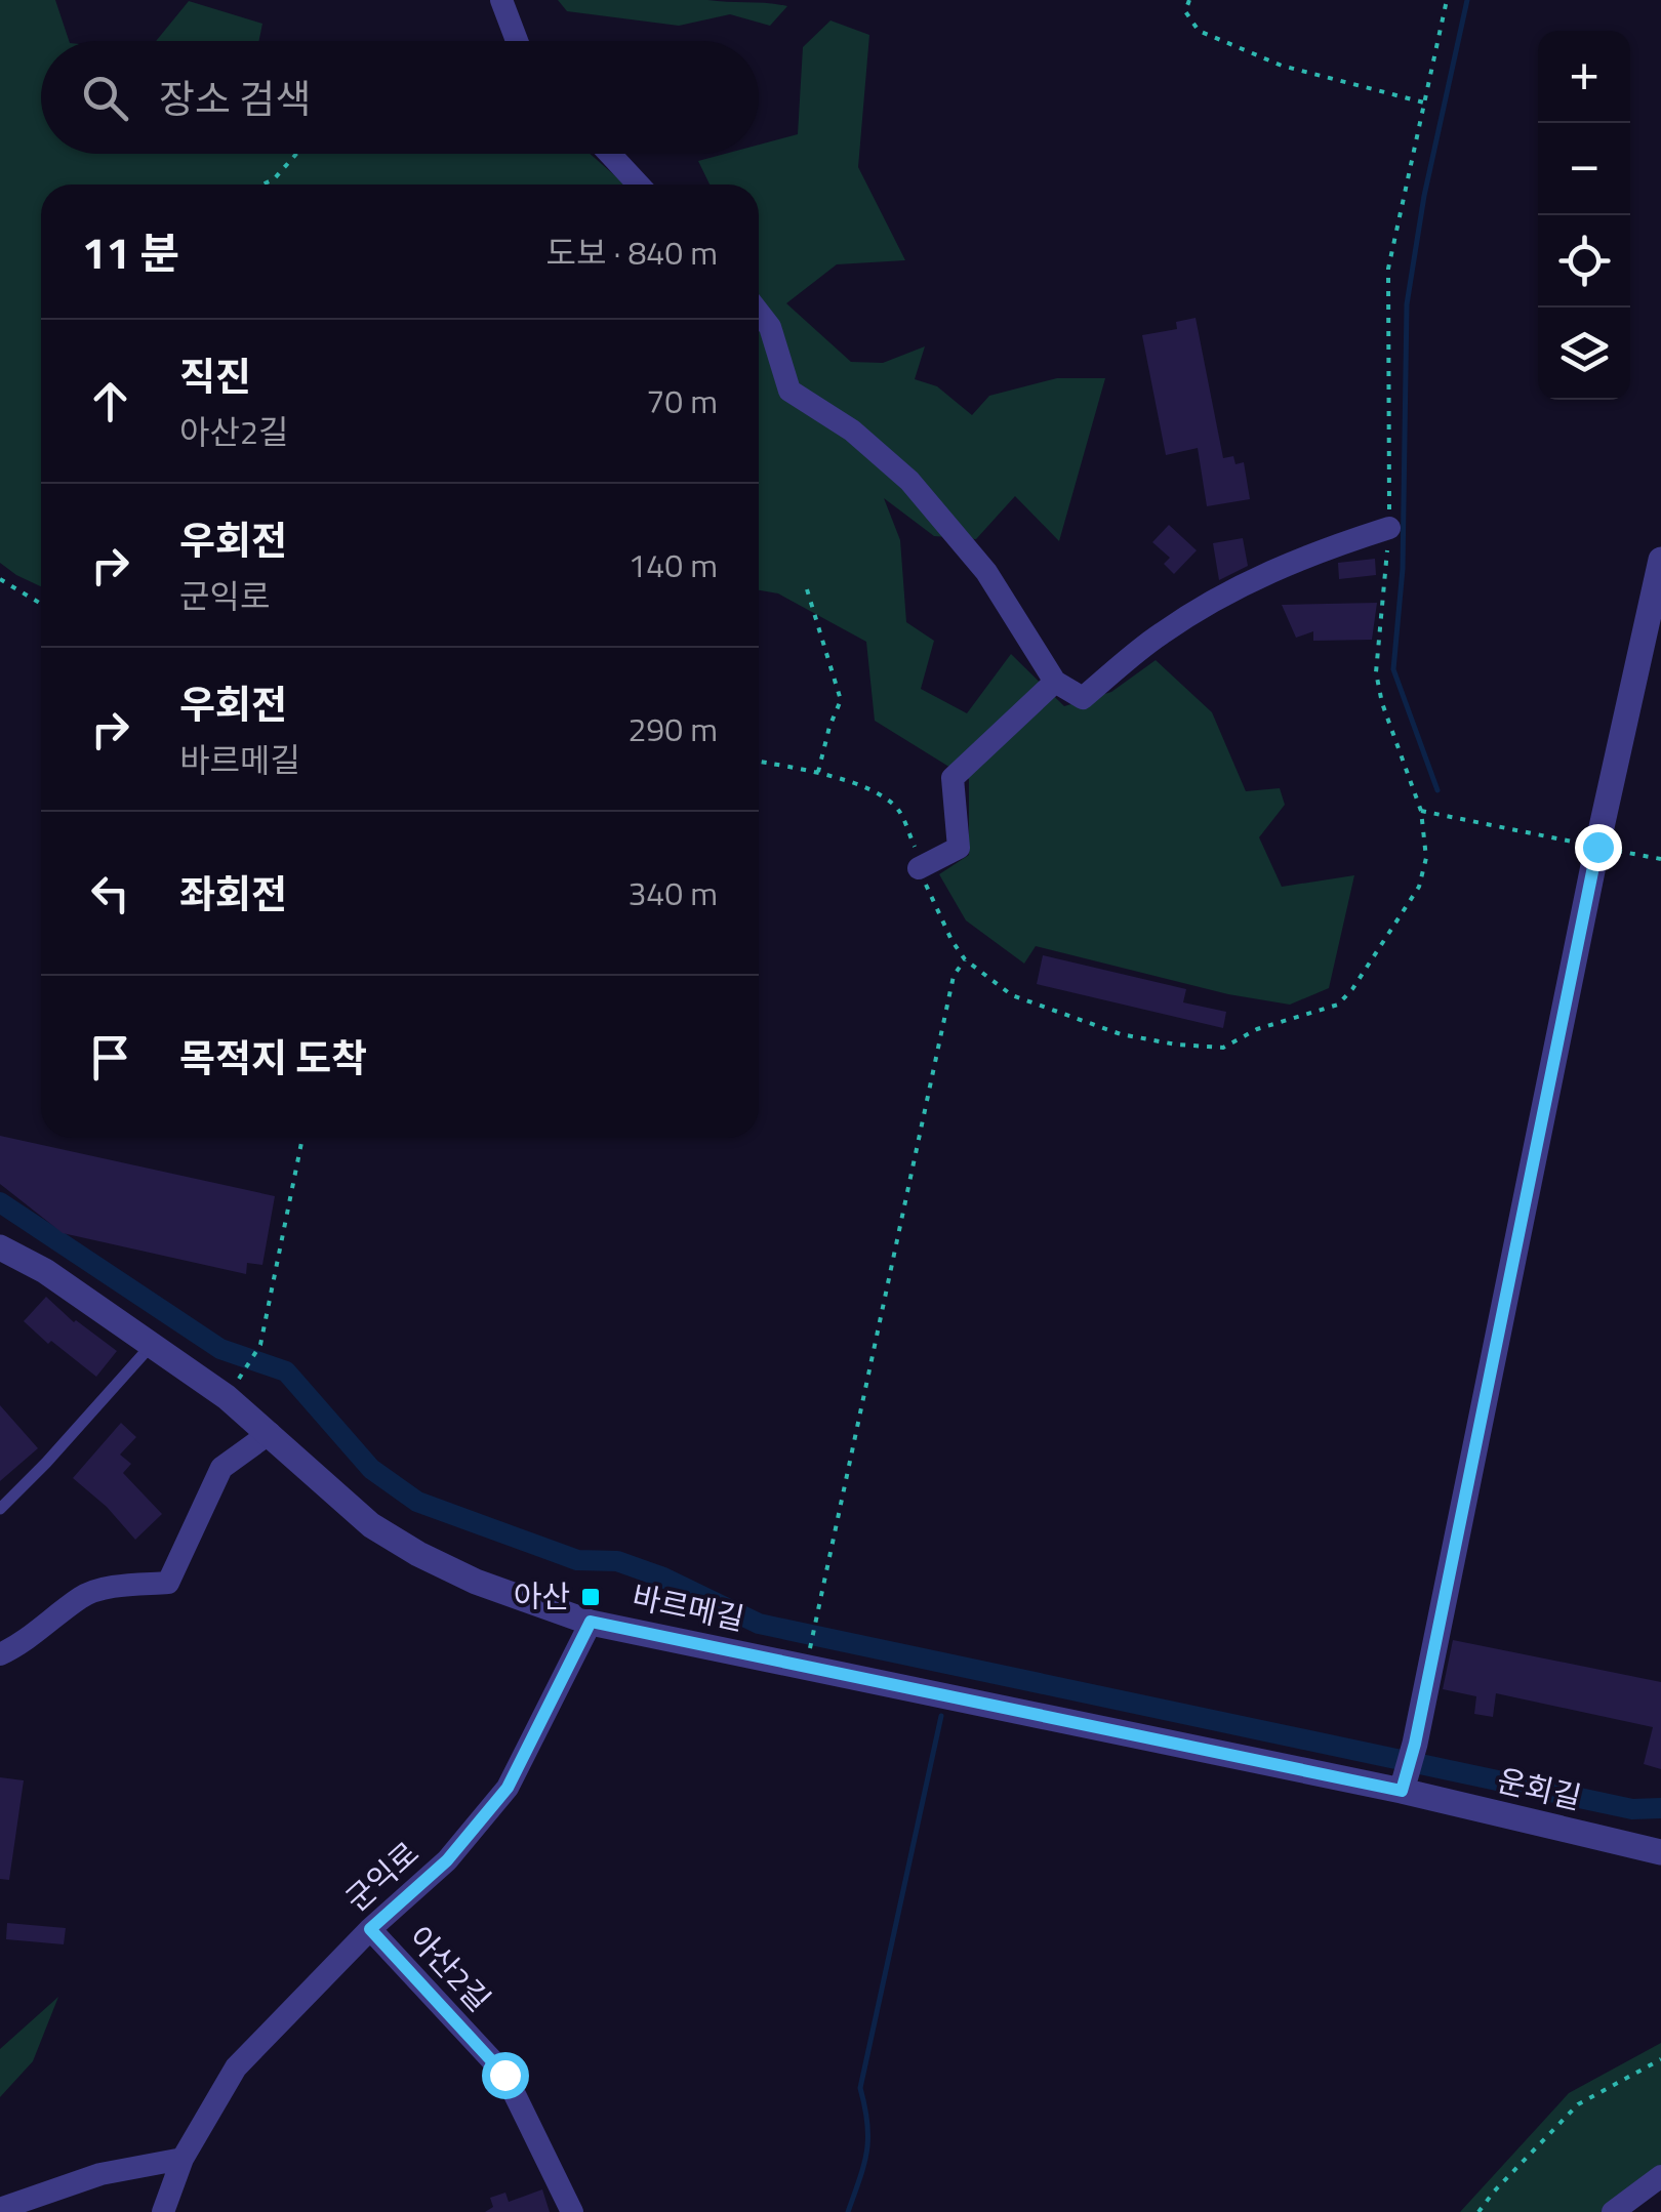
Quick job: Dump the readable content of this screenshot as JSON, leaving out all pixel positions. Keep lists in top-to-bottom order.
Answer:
{
  "streets": {
    "street": [
      "바르메길",
      "운회길",
      "군익로",
      "아산2길"
    ]
  },
  "crossings": [
    ["바르메길", "운회길"],
    ["바르메길", "군익로"],
    ["군익로", "아산2길"]
  ],
  "places": {
    "transit": ["아산"]
  },
  "page": {
    "map_buttons": ["+", "−"],
    "search": "장소 검색",
    "heading": ["11 분", "도보 · 840 m"],
    "list": [
      ["직진", "아산2길", "70 m"],
      ["우회전", "군익로", "140 m"],
      ["우회전", "바르메길", "290 m"],
      ["좌회전", "340 m"],
      "목적지 도착"
    ]
  }
}
